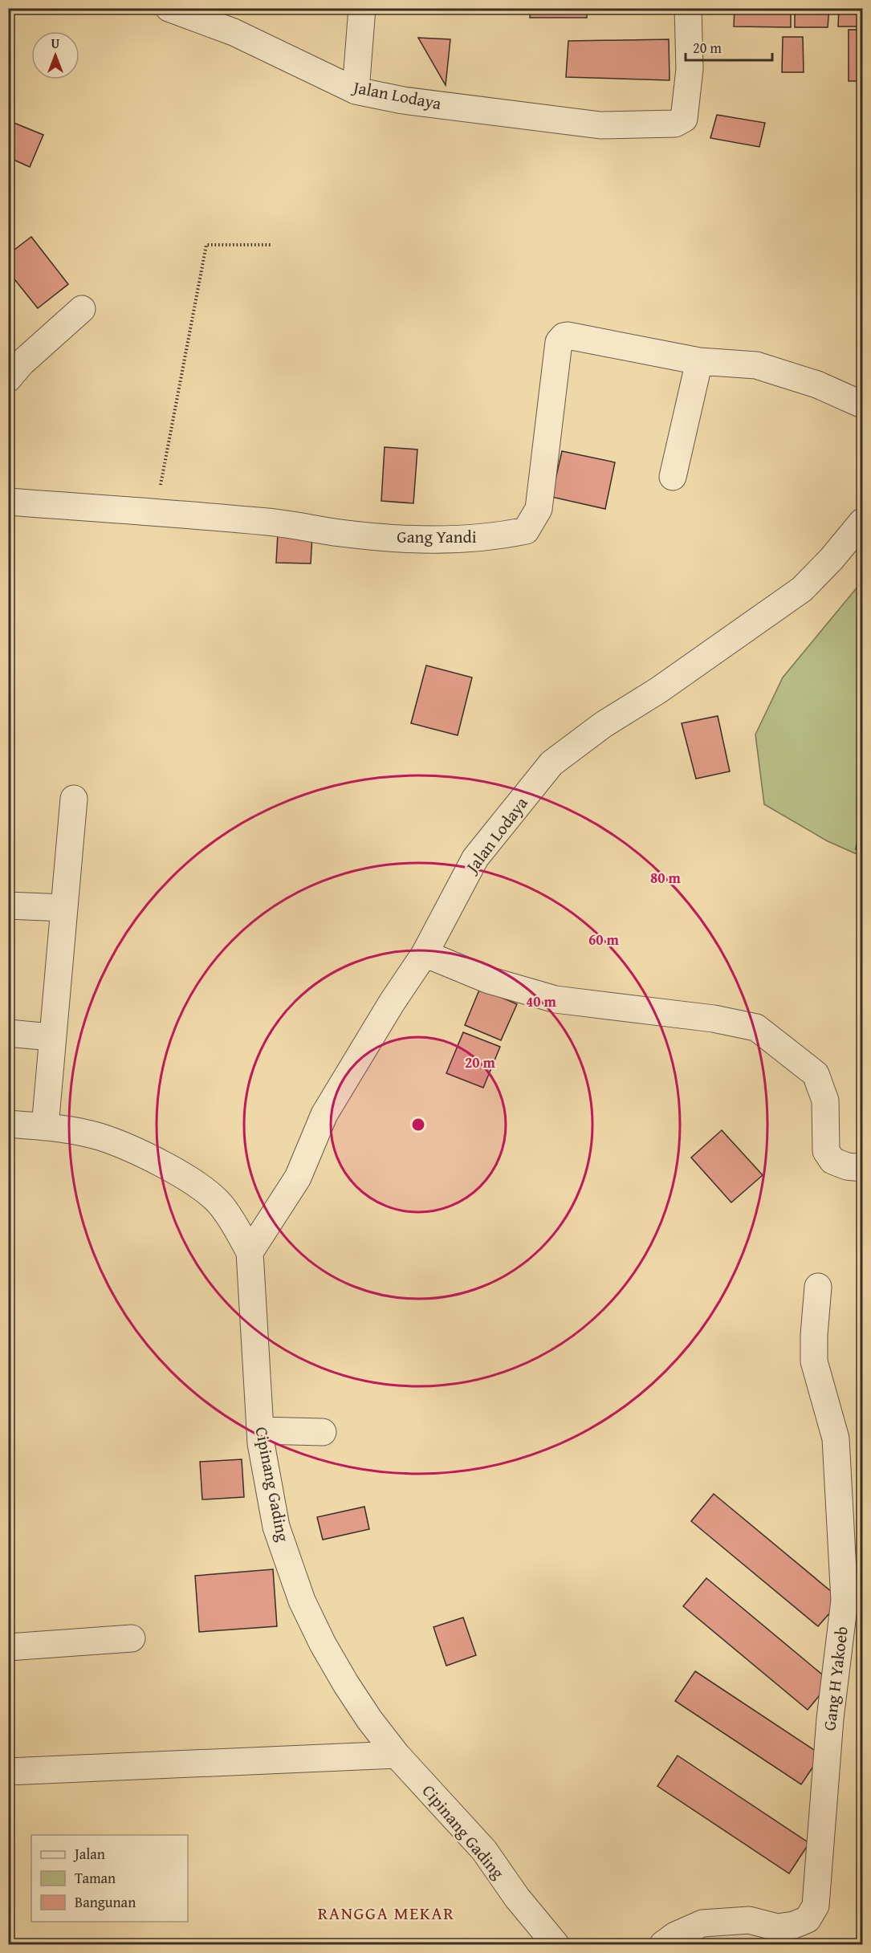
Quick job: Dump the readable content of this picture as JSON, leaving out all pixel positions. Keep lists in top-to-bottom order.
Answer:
{
  "streets": {
    "street": [
      "Jalan Lodaya",
      "Gang Yandi",
      "Cipinang Gading",
      "Gang H Yakoeb"
    ]
  },
  "crossings": [
    ["Jalan Lodaya", "Cipinang Gading"]
  ],
  "districts": ["RANGGA MEKAR"],
  "legend": ["Jalan", "Taman", "Bangunan"],
  "scale_bar": "20 m",
  "north": "top",
  "rings": [
    "80 m",
    "60 m",
    "40 m",
    "20 m"
  ]
}
